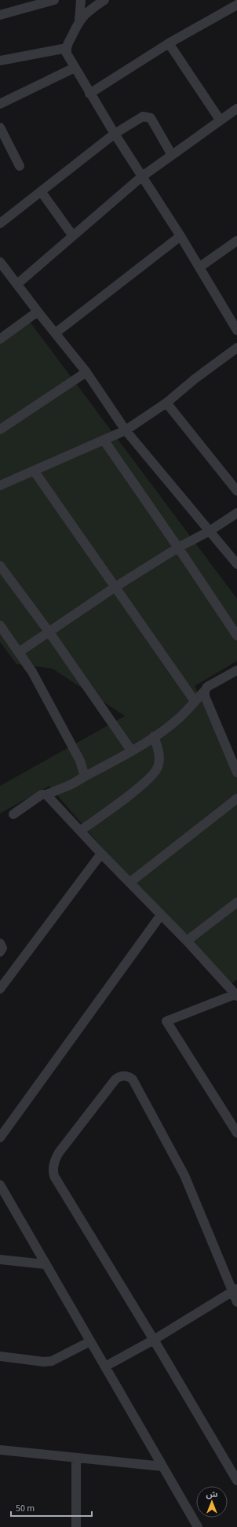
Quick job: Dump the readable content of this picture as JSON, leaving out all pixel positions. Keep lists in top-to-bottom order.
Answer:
{
  "scale_bar": "50 m",
  "north": "top"
}
